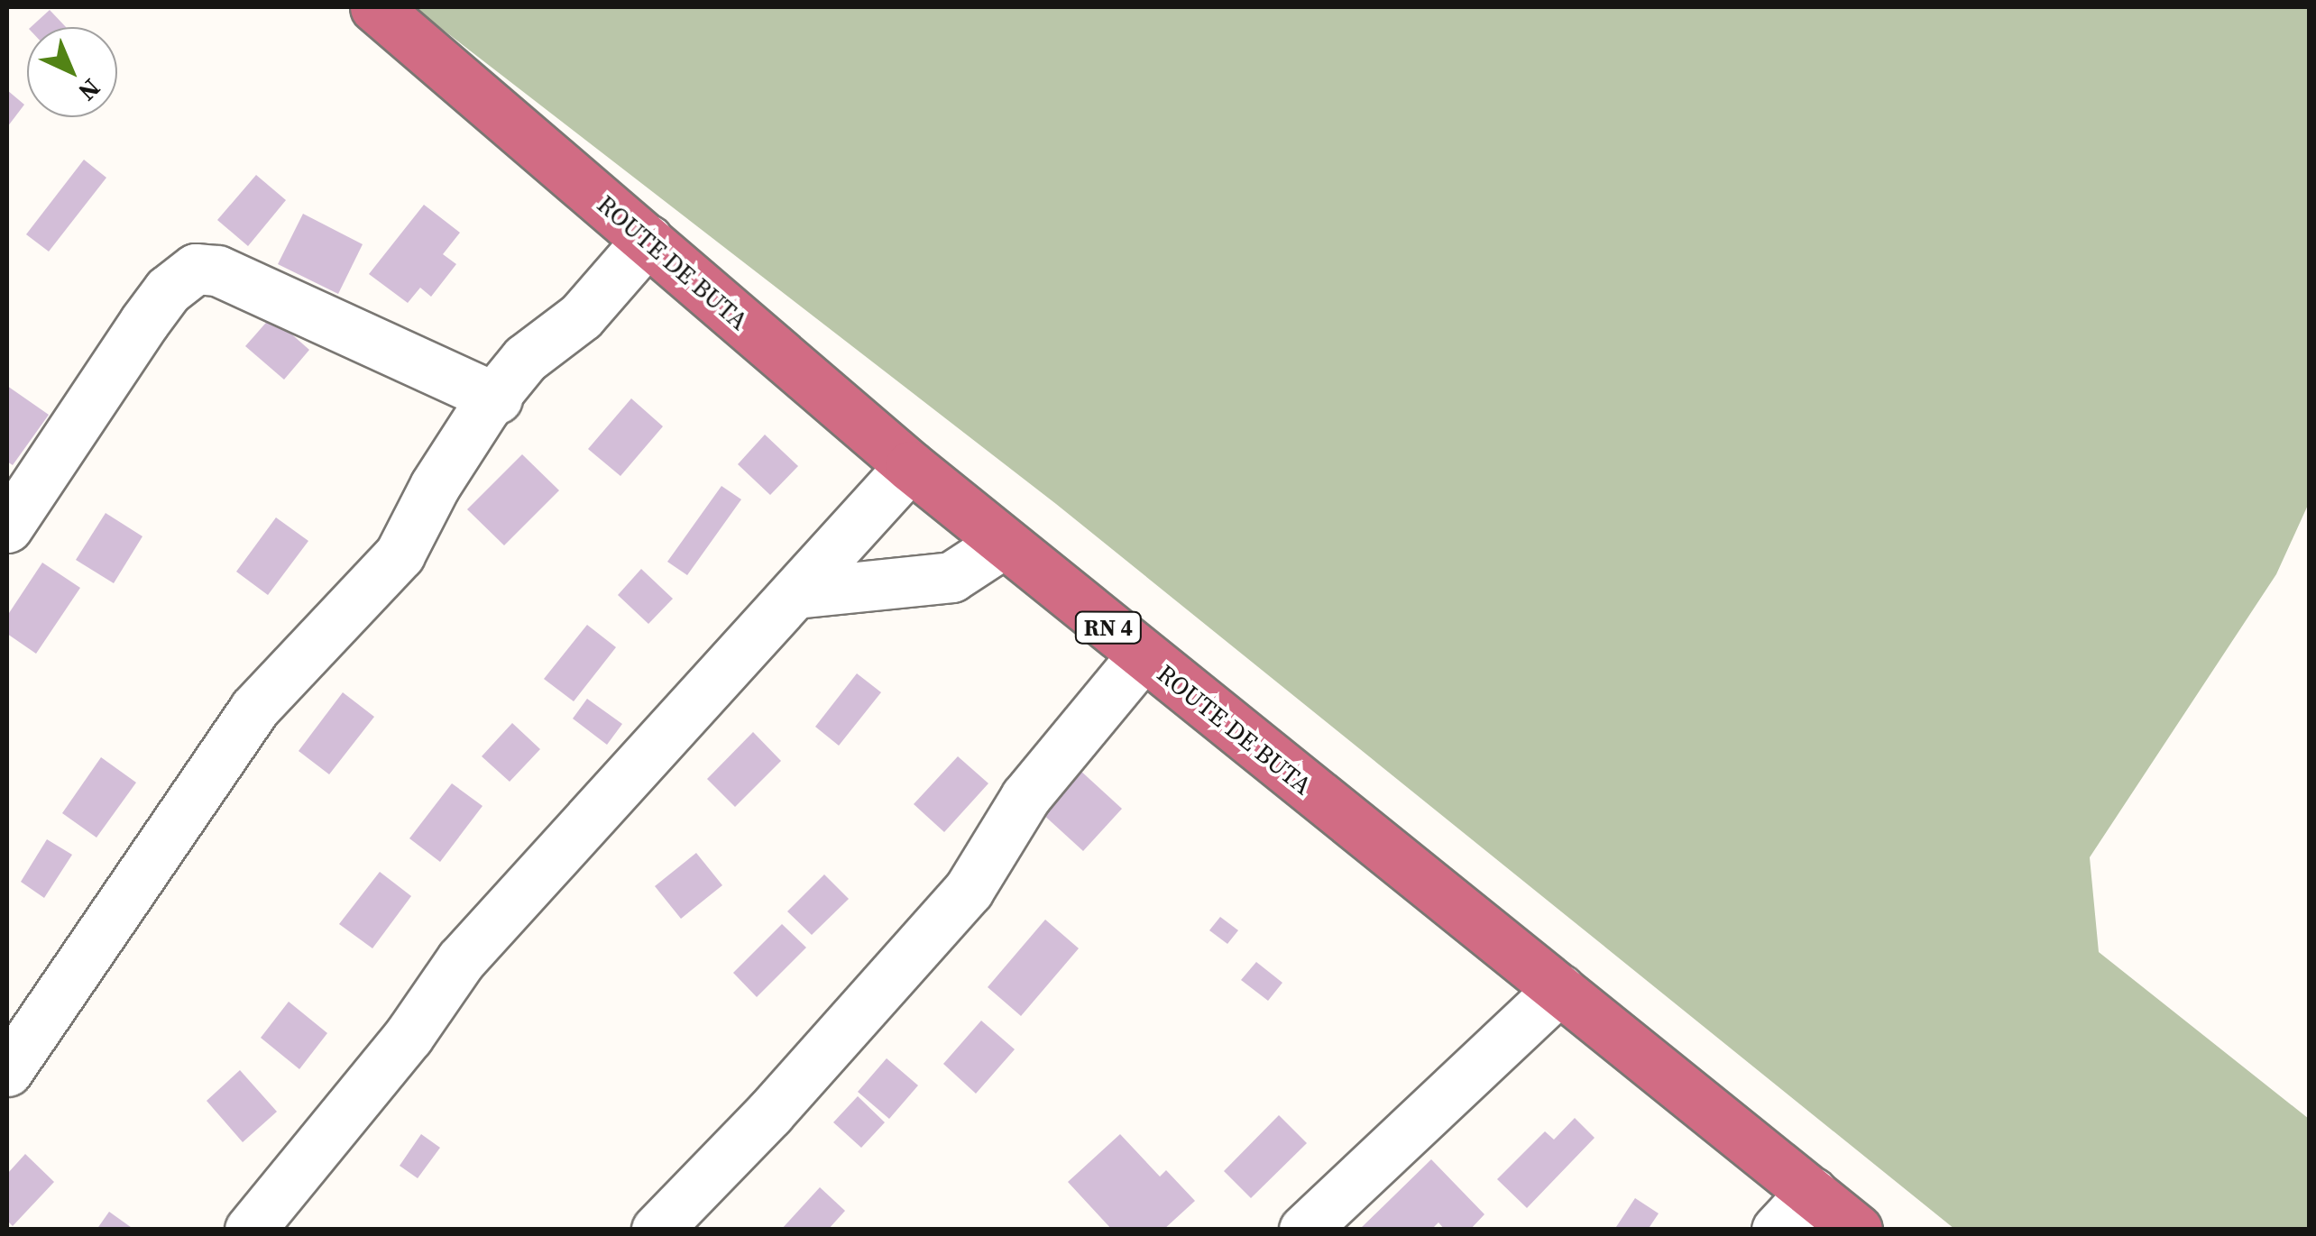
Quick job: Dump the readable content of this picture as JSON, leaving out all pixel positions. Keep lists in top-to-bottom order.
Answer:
{
  "streets": {
    "highway": ["ROUTE DE BUTA", "RN 4"]
  },
  "north": "bottom right"
}
